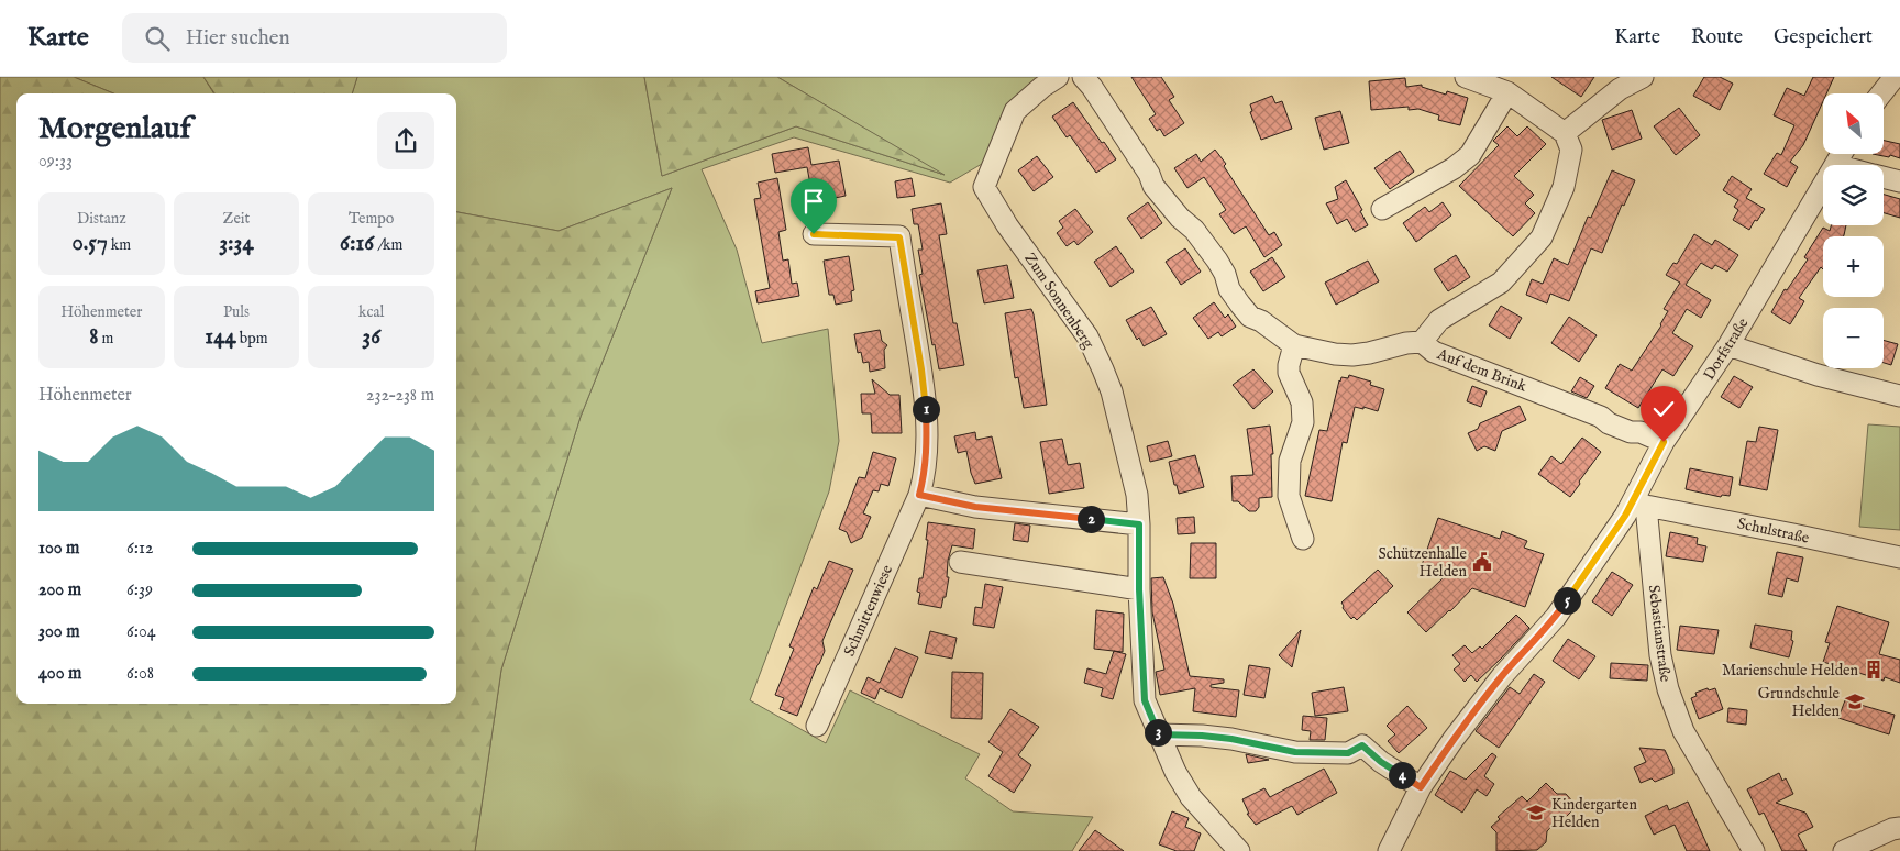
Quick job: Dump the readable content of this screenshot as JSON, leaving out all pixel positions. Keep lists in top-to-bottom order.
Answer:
{
  "streets": {
    "street": [
      "Zum Sonnenberg",
      "Dorfstraße",
      "Auf dem Brink",
      "Schulstraße",
      "Schmittenwiese",
      "Sebastianstraße"
    ]
  },
  "crossings": [
    ["Dorfstraße", "Auf dem Brink"],
    ["Dorfstraße", "Schulstraße"],
    ["Dorfstraße", "Sebastianstraße"],
    ["Schulstraße", "Sebastianstraße"]
  ],
  "places": {
    "public building": ["Schützenhalle Helden"],
    "building": ["Marienschule Helden"],
    "school or university": ["Grundschule Helden", "Kindergarten Helden"]
  },
  "north": "top left",
  "page": {
    "header": "Karte",
    "search": "Hier suchen",
    "nav": ["Karte", "Route", "Gespeichert"],
    "map_buttons": ["+", "−"],
    "heading": ["Morgenlauf", "09:33"],
    "stats": [
      ["Distanz", "0.57 km"],
      ["Zeit", "3:34"],
      ["Tempo", "6:16 /km"],
      ["Höhenmeter", "8 m"],
      ["Puls", "144 bpm"],
      ["kcal", "36"]
    ],
    "chart": ["Höhenmeter", "232–238 m"],
    "pins": [
      "1",
      "2",
      "5",
      "3",
      "4"
    ],
    "list": [
      {
        "name": "100 m",
        "note": "6:12"
      },
      {
        "name": "200 m",
        "note": "6:39"
      },
      {
        "name": "300 m",
        "note": "6:04"
      },
      {
        "name": "400 m",
        "note": "6:08"
      }
    ]
  }
}
